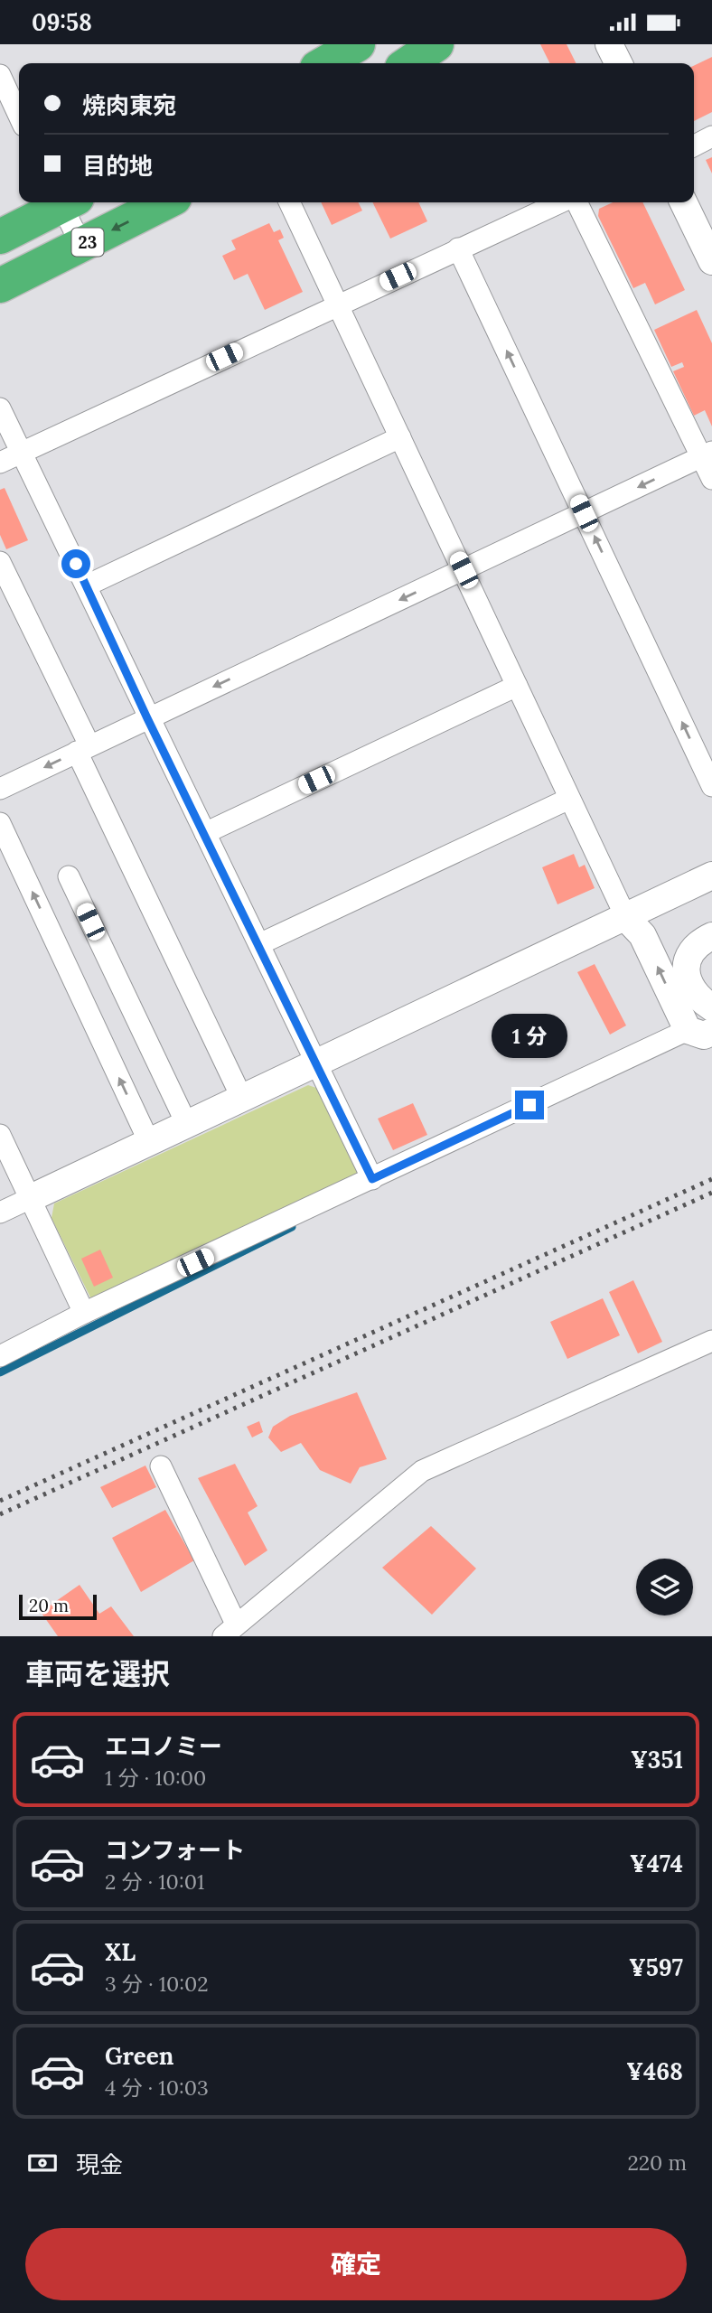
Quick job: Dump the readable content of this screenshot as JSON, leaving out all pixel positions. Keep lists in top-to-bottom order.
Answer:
{
  "streets": {
    "highway": ["23"]
  },
  "scale_bar": "20 m",
  "page": {
    "status": "09:58",
    "banner": ["焼肉東宛", "目的地"],
    "bubble": "1 分",
    "scale": "20 m",
    "heading": "車両を選択",
    "list": [
      {
        "name": "エコノミー",
        "note": "1 分 · 10:00",
        "value": "¥351"
      },
      {
        "name": "コンフォート",
        "note": "2 分 · 10:01",
        "value": "¥474"
      },
      {
        "name": "XL",
        "note": "3 分 · 10:02",
        "value": "¥597"
      },
      {
        "name": "Green",
        "note": "4 分 · 10:03",
        "value": "¥468"
      }
    ],
    "pay": ["現金", "220 m"],
    "buttons": "確定"
  }
}
